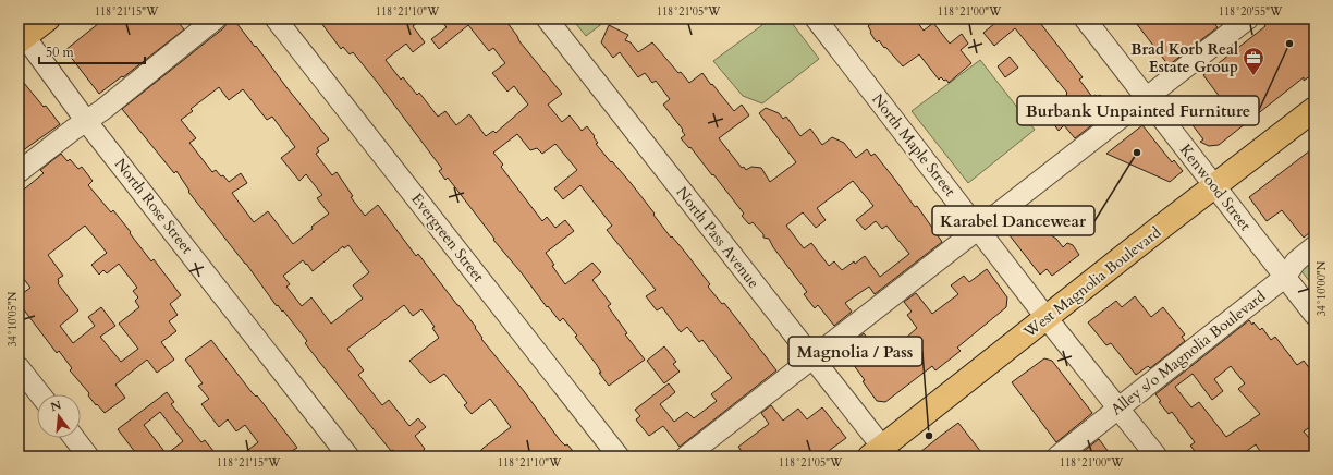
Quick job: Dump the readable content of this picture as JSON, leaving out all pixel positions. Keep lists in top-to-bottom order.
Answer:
{
  "streets": {
    "main road": ["West Magnolia Boulevard"],
    "street": [
      "North Maple Street",
      "Kenwood Street",
      "North Rose Street",
      "Evergreen Street",
      "North Pass Avenue",
      "Alley s/o Magnolia Boulevard"
    ]
  },
  "crossings": [
    ["North Maple Street", "West Magnolia Boulevard"],
    ["North Maple Street", "Alley s/o Magnolia Boulevard"],
    ["Kenwood Street", "West Magnolia Boulevard"],
    ["Kenwood Street", "Alley s/o Magnolia Boulevard"],
    ["North Pass Avenue", "West Magnolia Boulevard"]
  ],
  "places": {
    "other": ["Burbank Unpainted Furniture", "Karabel Dancewear", "Magnolia / Pass"],
    "office": ["Brad Korb Real Estate Group"]
  },
  "scale_bar": "50 m",
  "north": "top",
  "coordinates": [
    "118°21'15\"W",
    "118°21'10\"W",
    "118°21'05\"W",
    "118°21'00\"W",
    "118°20'55\"W",
    "34°10'00\"N",
    "34°10'05\"N"
  ]
}
